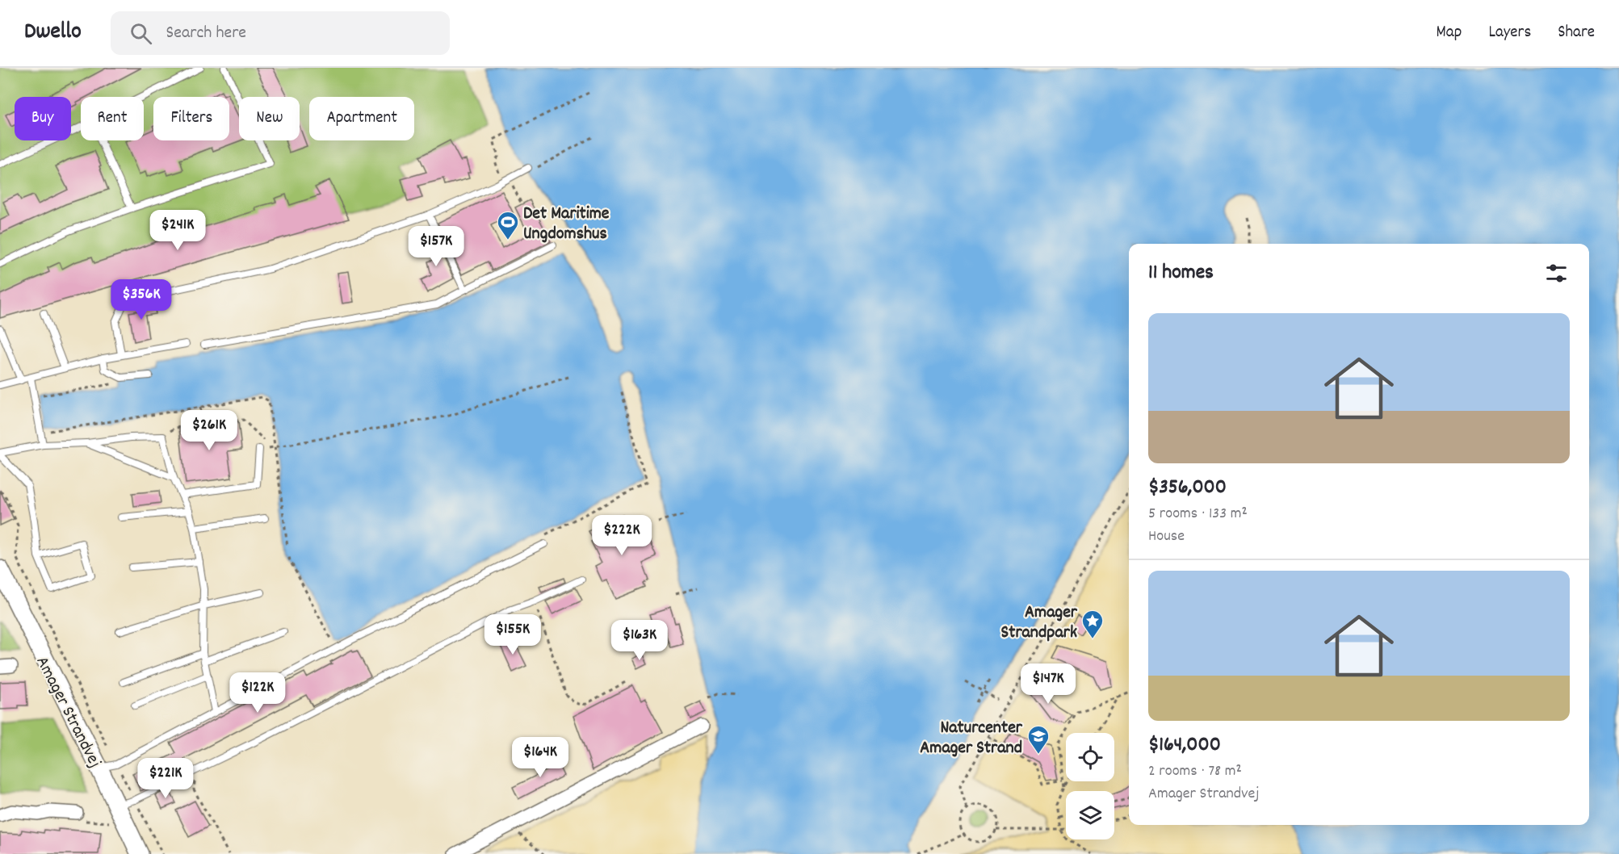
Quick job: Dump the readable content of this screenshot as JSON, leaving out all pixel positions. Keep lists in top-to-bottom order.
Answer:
{
  "streets": {
    "street": ["Amager Strandvej"]
  },
  "places": {
    "sports": ["Det Maritime Ungdomshus"],
    "place": ["Amager Strandpark"],
    "school or university": ["Naturcenter Amager Strand"]
  },
  "page": {
    "header": "Dwello",
    "search": "Search here",
    "nav": ["Map", "Layers", "Share"],
    "chip": [
      "Buy",
      "Rent",
      "Filters",
      "New",
      "Apartment"
    ],
    "price": [
      "$241K",
      "$157K",
      "$356K",
      "$261K",
      "$222K",
      "$155K",
      "$163K",
      "$147K",
      "$122K",
      "$164K",
      "$221K"
    ],
    "heading": "11 homes",
    "list": [
      {
        "name": "$356,000",
        "note": "5 rooms · 133 m² · House"
      },
      {
        "name": "$164,000",
        "note": "2 rooms · 78 m² · Amager Strandvej"
      }
    ]
  }
}
